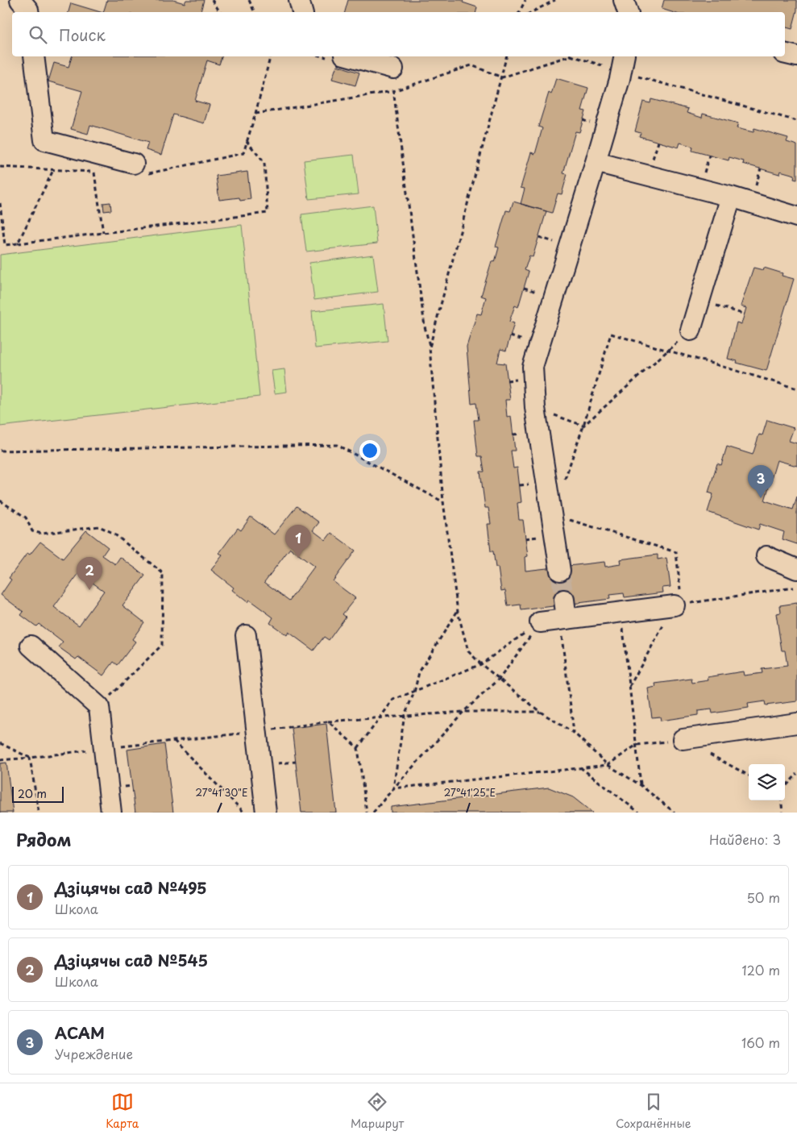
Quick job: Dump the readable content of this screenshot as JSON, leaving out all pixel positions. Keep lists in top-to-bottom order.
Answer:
{
  "scale_bar": "20 m",
  "page": {
    "search": "Поиск",
    "pins": ["3", "1", "2"],
    "scale": "20 m",
    "heading": ["Рядом", "Найдено: 3"],
    "list": [
      {
        "mark": "1",
        "name": "Дзіцячы сад №495",
        "note": "Школа",
        "value": "50 m"
      },
      {
        "mark": "2",
        "name": "Дзіцячы сад №545",
        "note": "Школа",
        "value": "120 m"
      },
      {
        "mark": "3",
        "name": "АСАМ",
        "note": "Учреждение",
        "value": "160 m"
      }
    ],
    "nav": ["Карта", "Маршрут", "Сохранённые"]
  },
  "coordinates": ["27°41'30\"E", "27°41'25\"E"]
}
